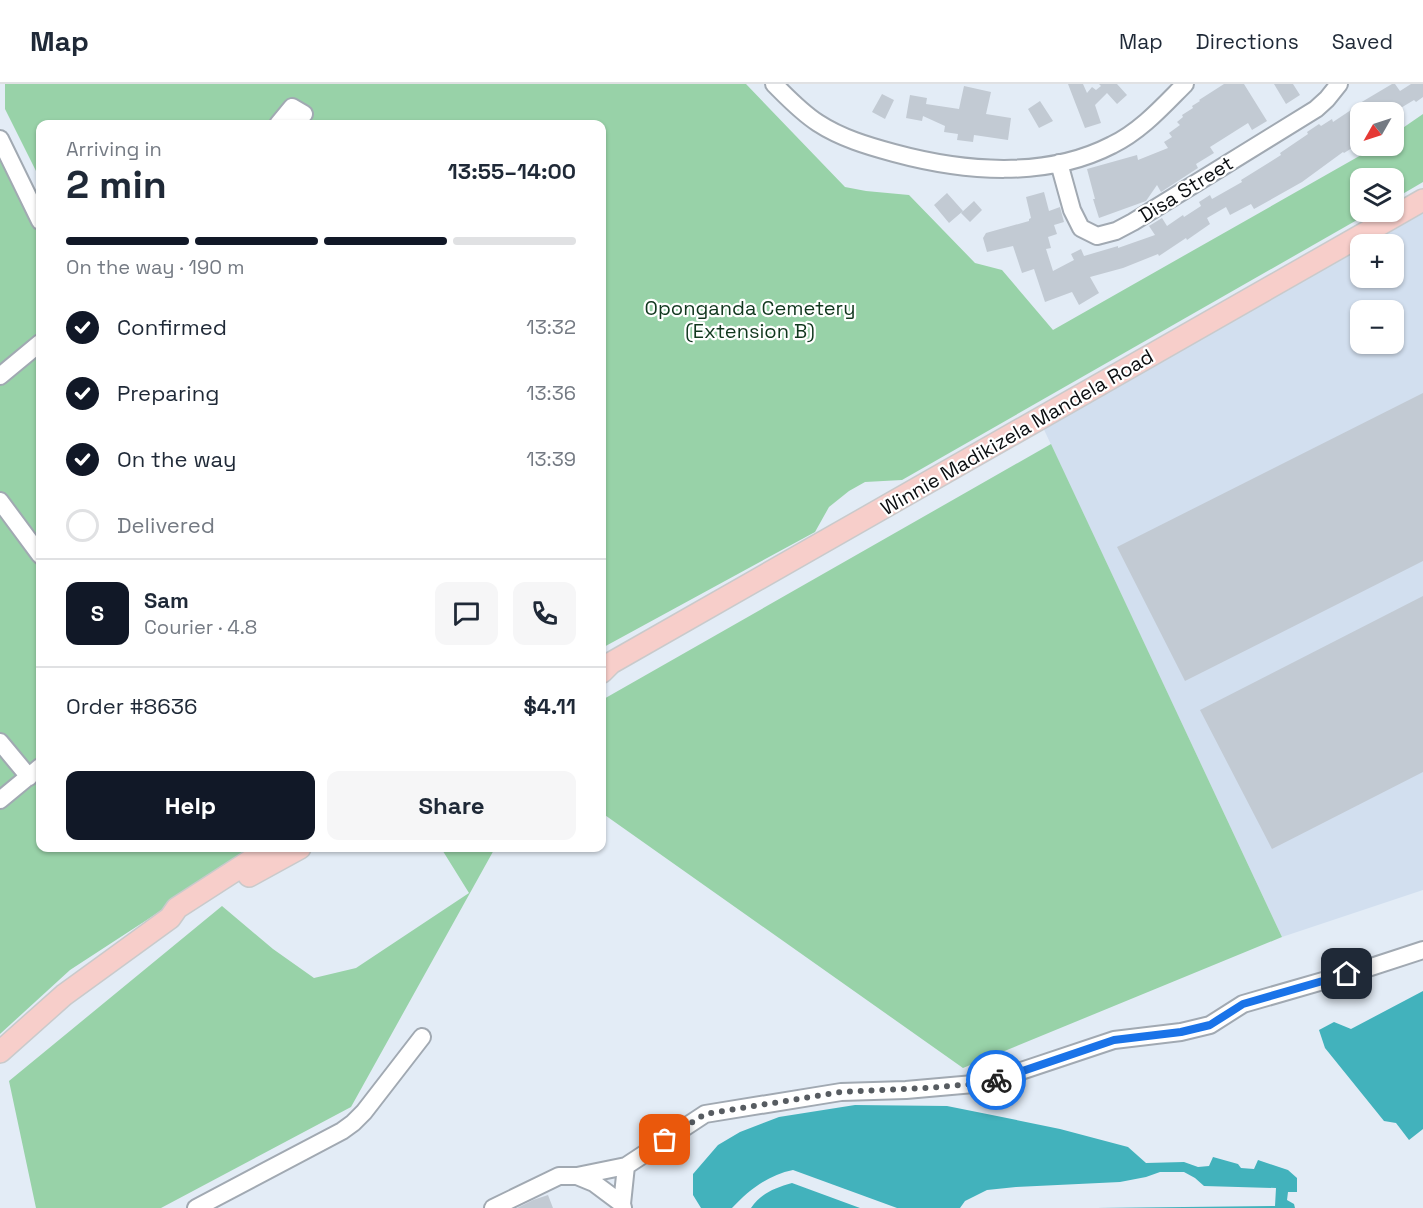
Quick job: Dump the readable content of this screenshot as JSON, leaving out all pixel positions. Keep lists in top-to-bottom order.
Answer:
{
  "streets": {
    "main road": ["Winnie Madikizela Mandela Road"],
    "street": ["Disa Street"]
  },
  "parks": ["Oponganda Cemetery (Extension B)"],
  "north": "bottom left",
  "page": {
    "header": "Map",
    "nav": ["Map", "Directions", "Saved"],
    "map_buttons": ["+", "−"],
    "heading": ["2 min", "Arriving in", "13:55–14:00"],
    "panel": [
      "Sam",
      "Courier · 4.8",
      "Order #8636",
      "$4.11"
    ],
    "bar": "On the way · 190 m",
    "list": [
      ["Confirmed", "13:32"],
      ["Preparing", "13:36"],
      ["On the way", "13:39"],
      "Delivered"
    ],
    "round": "S",
    "buttons": ["Help", "Share"]
  }
}
